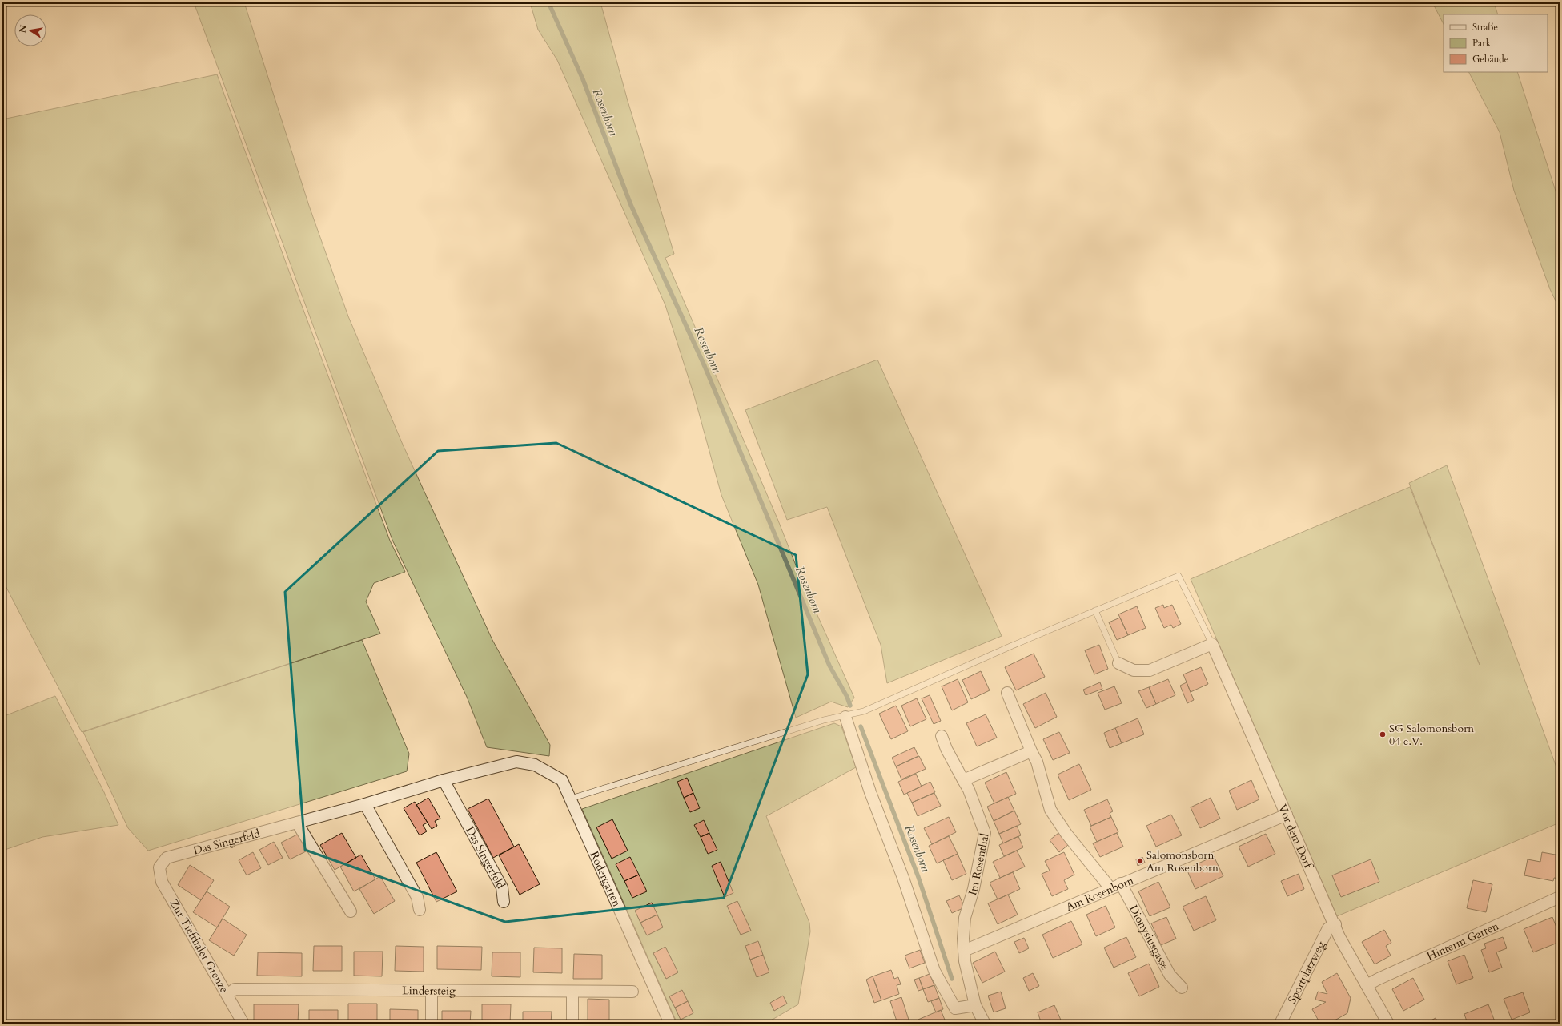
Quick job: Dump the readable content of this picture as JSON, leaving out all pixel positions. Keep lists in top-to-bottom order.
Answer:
{
  "streets": {
    "street": [
      "Vor dem Dorf",
      "Das Singerfeld",
      "Im Rosenthal",
      "Rodergarten",
      "Am Rosenborn",
      "Dionysiusgasse",
      "Hinterm Garten",
      "Zur Tiefthaler Grenze",
      "Sportplatzweg",
      "Lindersteig"
    ]
  },
  "crossings": [
    ["Vor dem Dorf", "Am Rosenborn"],
    ["Vor dem Dorf", "Hinterm Garten"],
    ["Vor dem Dorf", "Sportplatzweg"],
    ["Das Singerfeld", "Rodergarten"],
    ["Das Singerfeld", "Zur Tiefthaler Grenze"],
    ["Im Rosenthal", "Am Rosenborn"],
    ["Am Rosenborn", "Dionysiusgasse"],
    ["Zur Tiefthaler Grenze", "Lindersteig"]
  ],
  "water": ["Rosenborn"],
  "places": ["SG Salomonsborn 04 e.V.", "Salomonsborn Am Rosenborn"],
  "legend": ["Straße", "Park", "Gebäude"],
  "north": "left"
}
